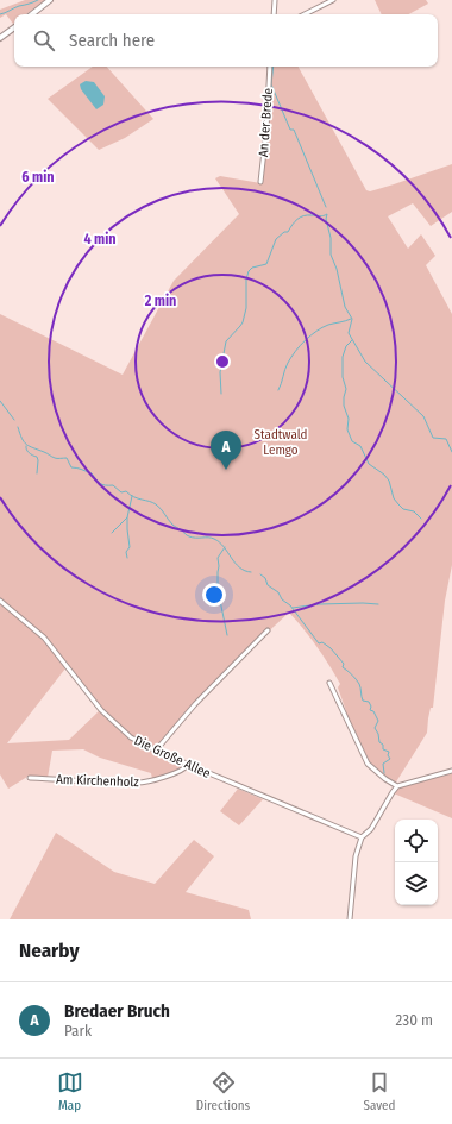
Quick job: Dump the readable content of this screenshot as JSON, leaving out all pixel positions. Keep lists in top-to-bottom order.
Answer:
{
  "streets": {
    "street": ["An der Brede", "Die Große Allee", "Am Kirchenholz"]
  },
  "crossings": [
    ["Die Große Allee", "Am Kirchenholz"]
  ],
  "parks": ["Stadtwald Lemgo"],
  "page": {
    "search": "Search here",
    "pins": "A",
    "heading": "Nearby",
    "list": [
      {
        "mark": "A",
        "name": "Bredaer Bruch",
        "note": "Park",
        "value": "230 m"
      }
    ],
    "nav": ["Map", "Directions", "Saved"]
  },
  "rings": ["6 min", "4 min", "2 min"]
}
